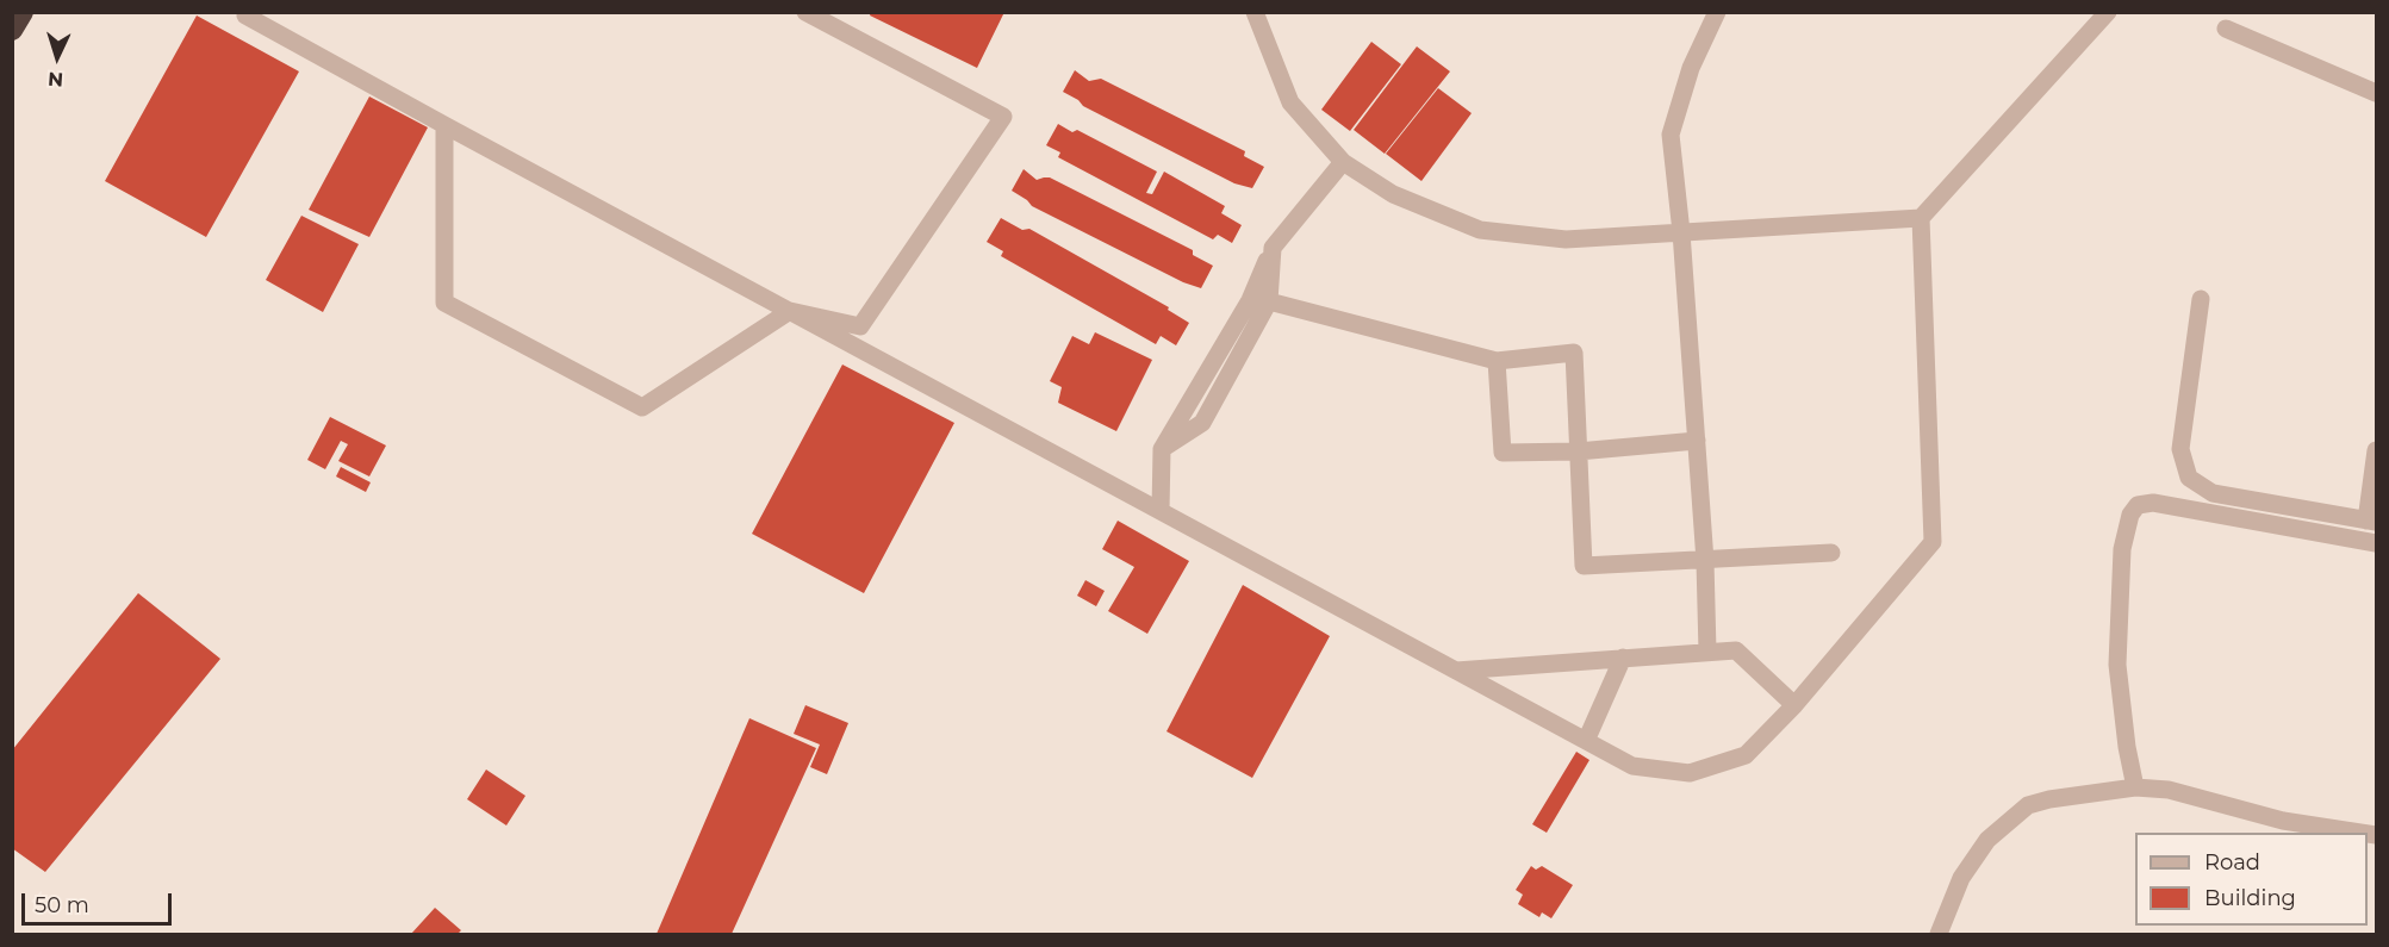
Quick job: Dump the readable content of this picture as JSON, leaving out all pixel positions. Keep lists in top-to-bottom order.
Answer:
{
  "legend": ["Road", "Building"],
  "scale_bar": "50 m",
  "north": "bottom"
}
